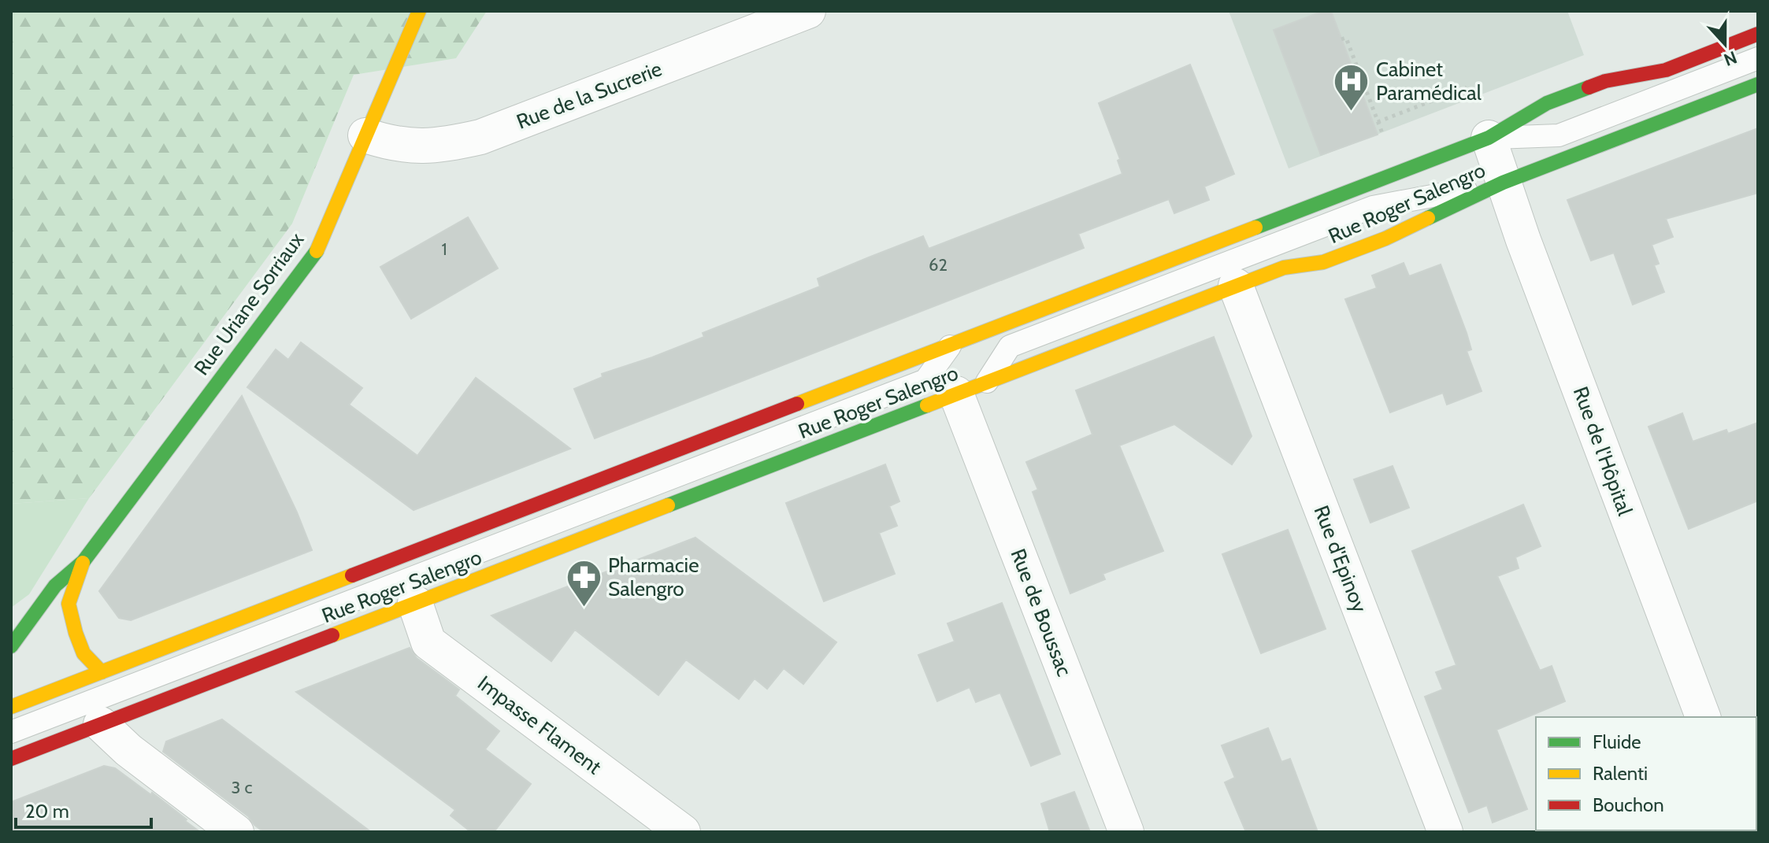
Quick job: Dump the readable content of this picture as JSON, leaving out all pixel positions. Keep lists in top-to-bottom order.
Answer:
{
  "streets": {
    "main road": ["Rue Roger Salengro", "Rue Uriane Sorriaux"],
    "street": [
      "Rue de la Sucrerie",
      "Rue de l'Hôpital",
      "Rue d'Epinoy",
      "Rue de Boussac",
      "Impasse Flament"
    ]
  },
  "crossings": [
    ["Rue de la Sucrerie", "Rue Uriane Sorriaux"],
    ["Rue Roger Salengro", "Rue Uriane Sorriaux"],
    ["Rue Roger Salengro", "Rue de l'Hôpital"],
    ["Rue Roger Salengro", "Rue d'Epinoy"],
    ["Rue Roger Salengro", "Rue de Boussac"],
    ["Rue Roger Salengro", "Impasse Flament"]
  ],
  "places": {
    "hospital": ["Cabinet Paramédical"],
    "pharmacy": ["Pharmacie Salengro"]
  },
  "house_numbers": ["1", "62", "3 c"],
  "legend": ["Fluide", "Ralenti", "Bouchon"],
  "scale_bar": "20 m",
  "north": "bottom"
}
